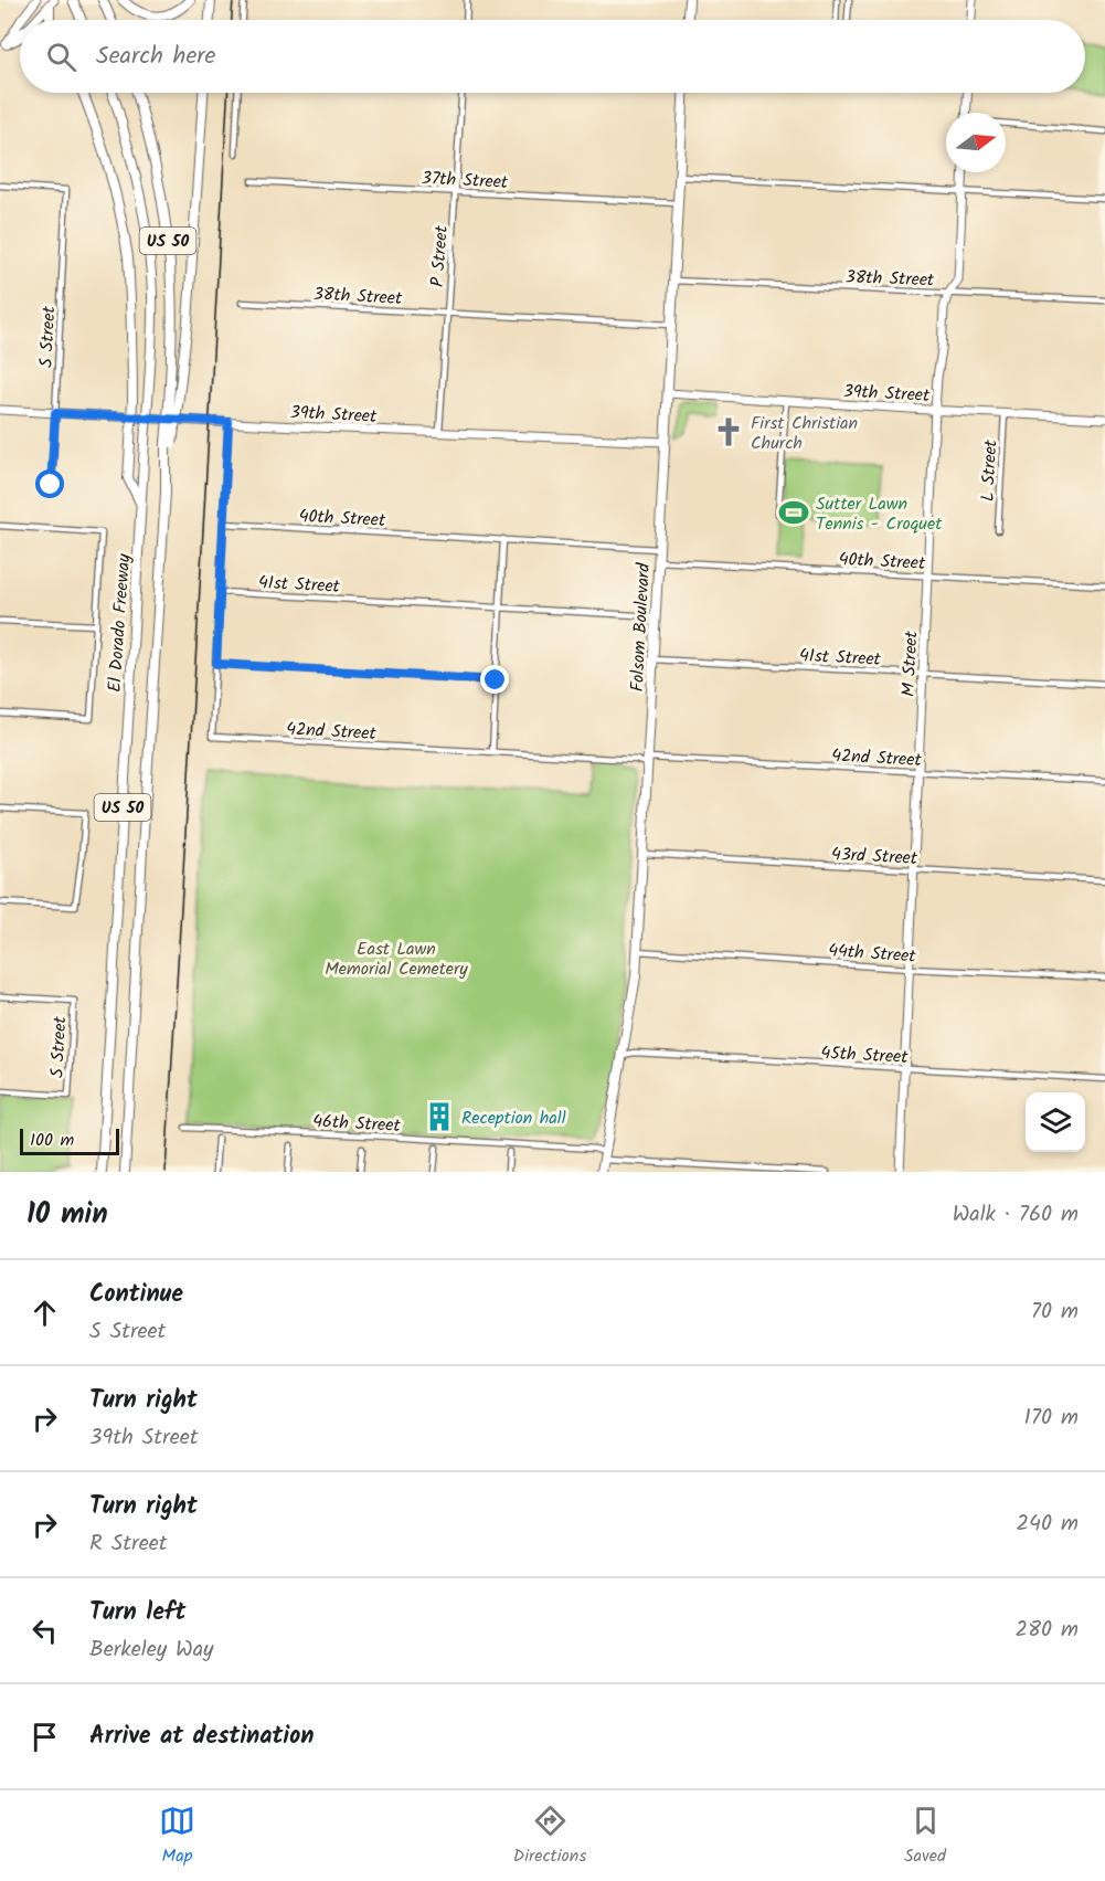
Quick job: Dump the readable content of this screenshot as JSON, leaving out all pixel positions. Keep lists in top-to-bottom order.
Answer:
{
  "streets": {
    "highway": ["US 50", "El Dorado Freeway"],
    "main road": ["Folsom Boulevard"],
    "street": [
      "37th Street",
      "P Street",
      "38th Street",
      "S Street",
      "39th Street",
      "L Street",
      "40th Street",
      "41st Street",
      "M Street",
      "42nd Street",
      "43rd Street",
      "44th Street",
      "45th Street",
      "46th Street"
    ]
  },
  "crossings": [
    ["37th Street", "P Street"],
    ["37th Street", "Folsom Boulevard"],
    ["P Street", "38th Street"],
    ["P Street", "39th Street"],
    ["38th Street", "Folsom Boulevard"],
    ["38th Street", "M Street"],
    ["S Street", "39th Street"],
    ["39th Street", "L Street"],
    ["39th Street", "Folsom Boulevard"],
    ["39th Street", "M Street"],
    ["40th Street", "Folsom Boulevard"],
    ["40th Street", "M Street"],
    ["41st Street", "Folsom Boulevard"],
    ["41st Street", "M Street"],
    ["Folsom Boulevard", "42nd Street"],
    ["Folsom Boulevard", "43rd Street"],
    ["Folsom Boulevard", "44th Street"],
    ["Folsom Boulevard", "45th Street"],
    ["Folsom Boulevard", "46th Street"],
    ["M Street", "42nd Street"],
    ["M Street", "43rd Street"],
    ["M Street", "44th Street"],
    ["M Street", "45th Street"]
  ],
  "parks": ["East Lawn Memorial Cemetery"],
  "places": {
    "church": ["First Christian Church"],
    "sports": ["Sutter Lawn Tennis - Croquet"],
    "building": ["Reception hall"]
  },
  "scale_bar": "100 m",
  "north": "right",
  "page": {
    "search": "Search here",
    "scale": "100 m",
    "heading": ["10 min", "Walk · 760 m"],
    "list": [
      ["Continue", "S Street", "70 m"],
      ["Turn right", "39th Street", "170 m"],
      ["Turn right", "R Street", "240 m"],
      ["Turn left", "Berkeley Way", "280 m"],
      "Arrive at destination"
    ],
    "nav": ["Map", "Directions", "Saved"]
  }
}
